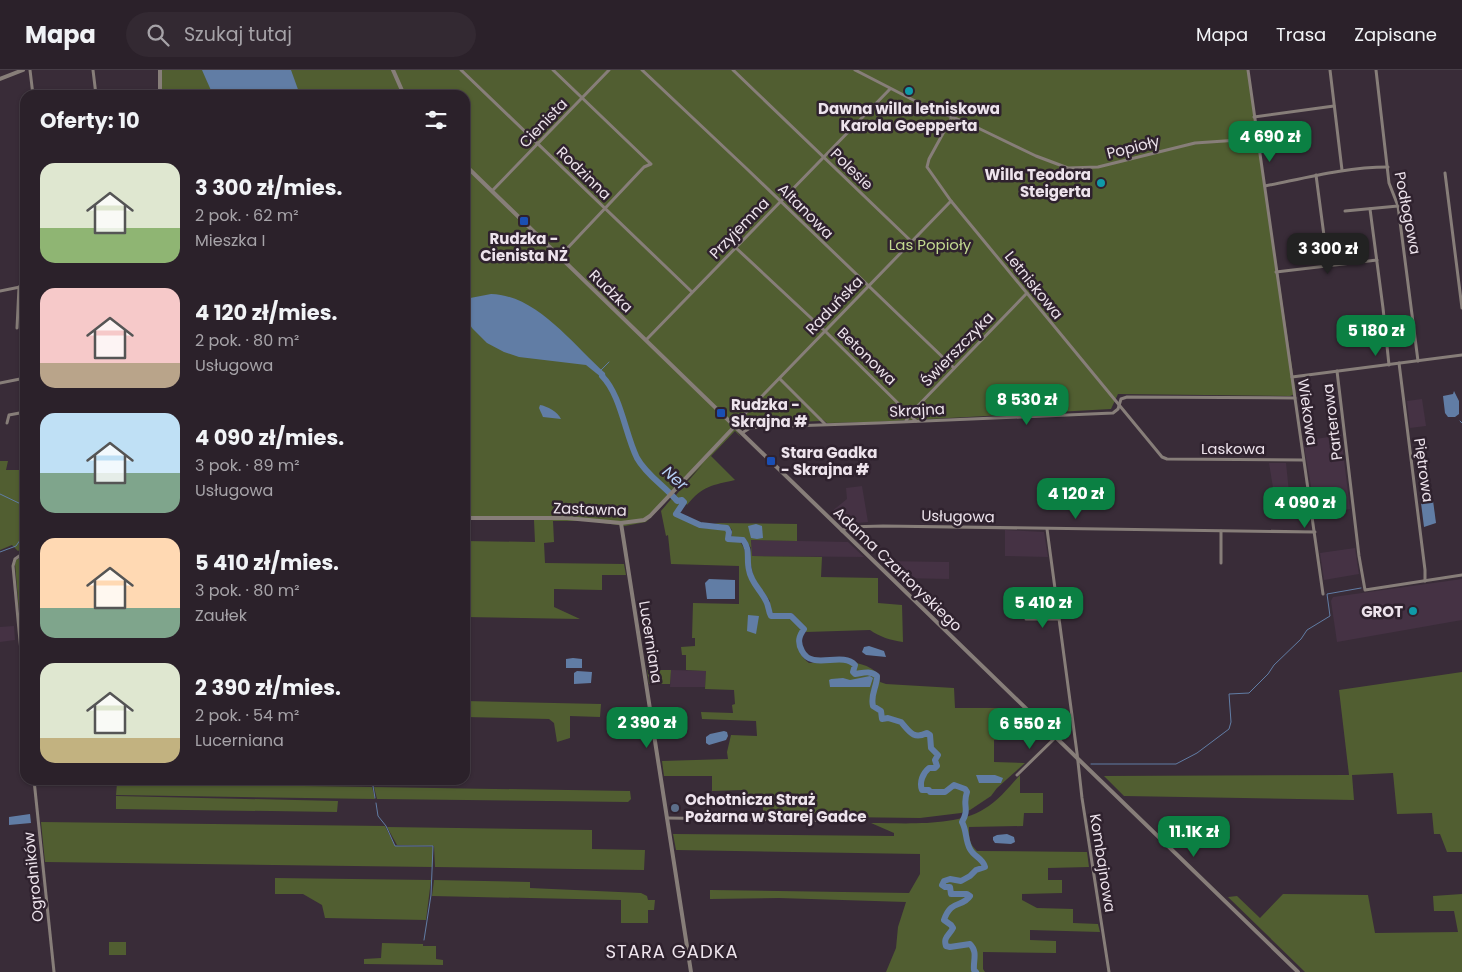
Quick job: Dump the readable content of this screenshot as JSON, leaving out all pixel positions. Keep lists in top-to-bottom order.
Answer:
{
  "streets": {
    "street": [
      "Cienista",
      "Popioły",
      "Polesie",
      "Rodzinna",
      "Altanowa",
      "Podłogowa",
      "Przyjemna",
      "Letniskowa",
      "Rudzka",
      "Raduńska",
      "Świerszczyka",
      "Betonowa",
      "Skrajna",
      "Wiekowa",
      "Parterowa",
      "Laskowa",
      "Piętrowa",
      "Zastawna",
      "Usługowa",
      "Adama Czartoryskiego",
      "Lucerniana",
      "Kombajnowa",
      "Ogrodników"
    ]
  },
  "crossings": [
    ["Cienista", "Rodzinna"],
    ["Cienista", "Rudzka"],
    ["Popioły", "Przyjemna"],
    ["Popioły", "Letniskowa"],
    ["Popioły", "Wiekowa"],
    ["Polesie", "Przyjemna"],
    ["Polesie", "Raduńska"],
    ["Rodzinna", "Przyjemna"],
    ["Altanowa", "Przyjemna"],
    ["Altanowa", "Raduńska"],
    ["Altanowa", "Świerszczyka"],
    ["Przyjemna", "Rudzka"],
    ["Przyjemna", "Betonowa"],
    ["Letniskowa", "Raduńska"],
    ["Letniskowa", "Świerszczyka"],
    ["Letniskowa", "Skrajna"],
    ["Letniskowa", "Laskowa"],
    ["Rudzka", "Raduńska"],
    ["Rudzka", "Skrajna"],
    ["Rudzka", "Zastawna"],
    ["Rudzka", "Adama Czartoryskiego"],
    ["Raduńska", "Betonowa"],
    ["Raduńska", "Zastawna"],
    ["Świerszczyka", "Betonowa"],
    ["Świerszczyka", "Skrajna"],
    ["Betonowa", "Skrajna"],
    ["Skrajna", "Wiekowa"],
    ["Skrajna", "Adama Czartoryskiego"],
    ["Wiekowa", "Laskowa"],
    ["Wiekowa", "Usługowa"],
    ["Parterowa", "Piętrowa"],
    ["Zastawna", "Lucerniana"],
    ["Usługowa", "Adama Czartoryskiego"],
    ["Usługowa", "Kombajnowa"],
    ["Adama Czartoryskiego", "Kombajnowa"]
  ],
  "districts": ["STARA GADKA"],
  "water": ["Ner"],
  "parks": ["Las Popioły"],
  "places": {
    "other": [
      "Dawna willa letniskowa Karola Goepperta",
      "Willa Teodora Steigerta",
      "GROT",
      "Ochotnicza Straż Pożarna w Starej Gadce"
    ],
    "transit": ["Rudzka - Cienista NŻ", "Rudzka - Skrajna #", "Stara Gadka - Skrajna #"]
  },
  "page": {
    "header": "Mapa",
    "search": "Szukaj tutaj",
    "nav": ["Mapa", "Trasa", "Zapisane"],
    "heading": "Oferty: 10",
    "price": [
      "4 690 zł",
      "3 300 zł",
      "5 180 zł",
      "8 530 zł",
      "4 120 zł",
      "4 090 zł",
      "5 410 zł",
      "2 390 zł",
      "6 550 zł",
      "11.1K zł"
    ],
    "list": [
      {
        "name": "3 300 zł/mies.",
        "note": "2 pok. · 62 m² · Mieszka I"
      },
      {
        "name": "4 120 zł/mies.",
        "note": "2 pok. · 80 m² · Usługowa"
      },
      {
        "name": "4 090 zł/mies.",
        "note": "3 pok. · 89 m² · Usługowa"
      },
      {
        "name": "5 410 zł/mies.",
        "note": "3 pok. · 80 m² · Zaułek"
      },
      {
        "name": "2 390 zł/mies.",
        "note": "2 pok. · 54 m² · Lucerniana"
      }
    ]
  }
}
